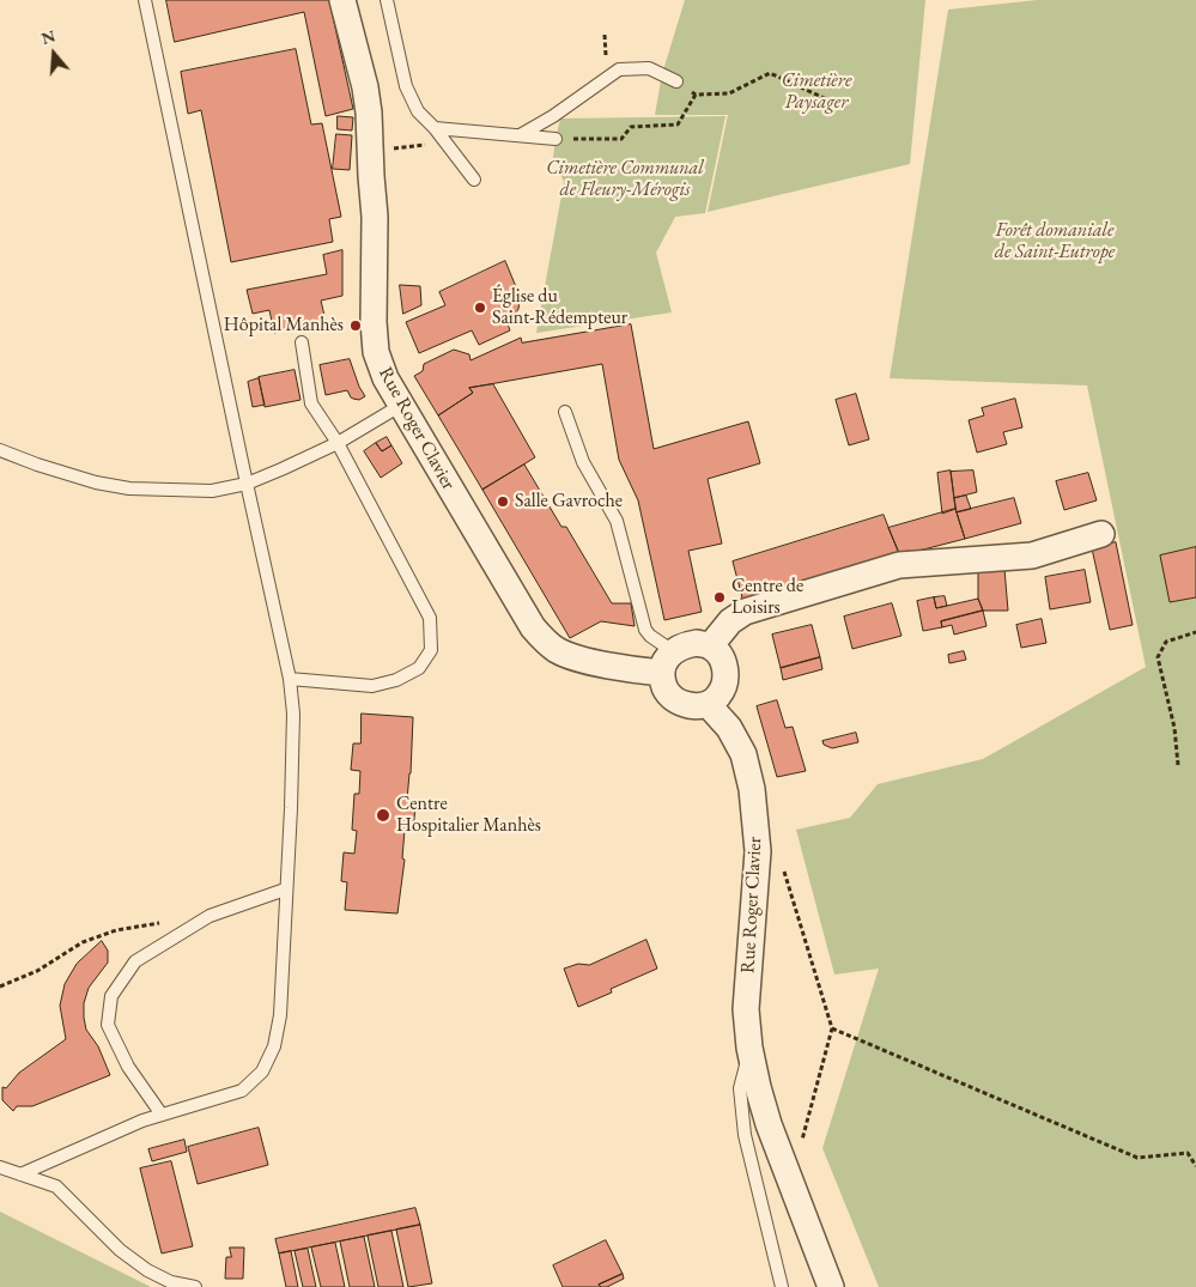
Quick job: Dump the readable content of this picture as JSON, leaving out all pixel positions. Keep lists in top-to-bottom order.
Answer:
{
  "streets": {
    "street": ["Rue Roger Clavier"]
  },
  "parks": ["Cimetière Paysager", "Cimetière Communal de Fleury-Mérogis", "Forêt domaniale de Saint-Eutrope"],
  "places": [
    "Église du Saint-Rédempteur",
    "Hôpital Manhès",
    "Salle Gavroche",
    "Centre de Loisirs",
    "Centre Hospitalier Manhès"
  ],
  "north": "top"
}
